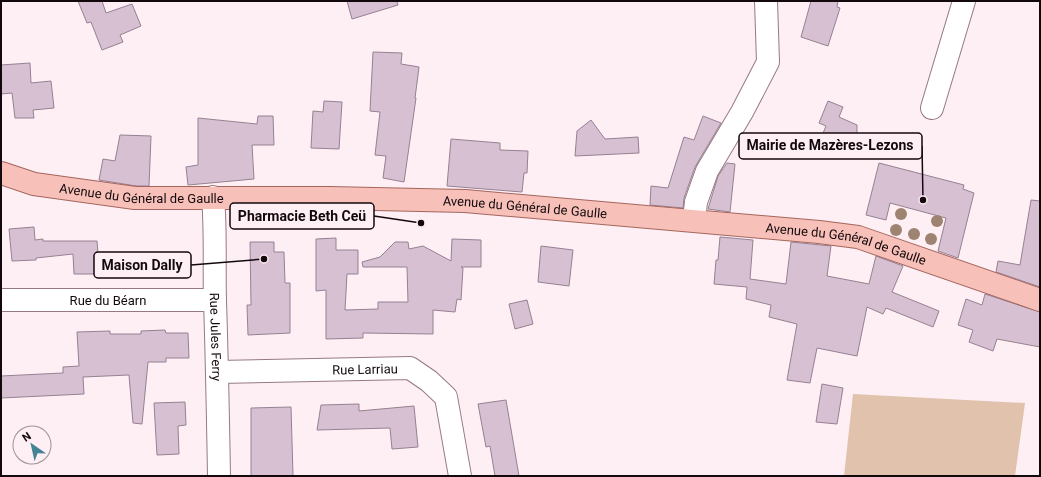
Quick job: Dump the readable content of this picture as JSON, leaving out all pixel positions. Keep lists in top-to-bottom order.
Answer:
{
  "streets": {
    "main road": ["Avenue du Général de Gaulle"],
    "street": ["Rue du Béarn", "Rue Jules Ferry", "Rue Larriau"]
  },
  "crossings": [
    ["Avenue du Général de Gaulle", "Rue Jules Ferry"],
    ["Rue du Béarn", "Rue Jules Ferry"],
    ["Rue Jules Ferry", "Rue Larriau"]
  ],
  "places": ["Mairie de Mazères-Lezons", "Pharmacie Beth Ceü", "Maison Dally"],
  "north": "top left"
}
